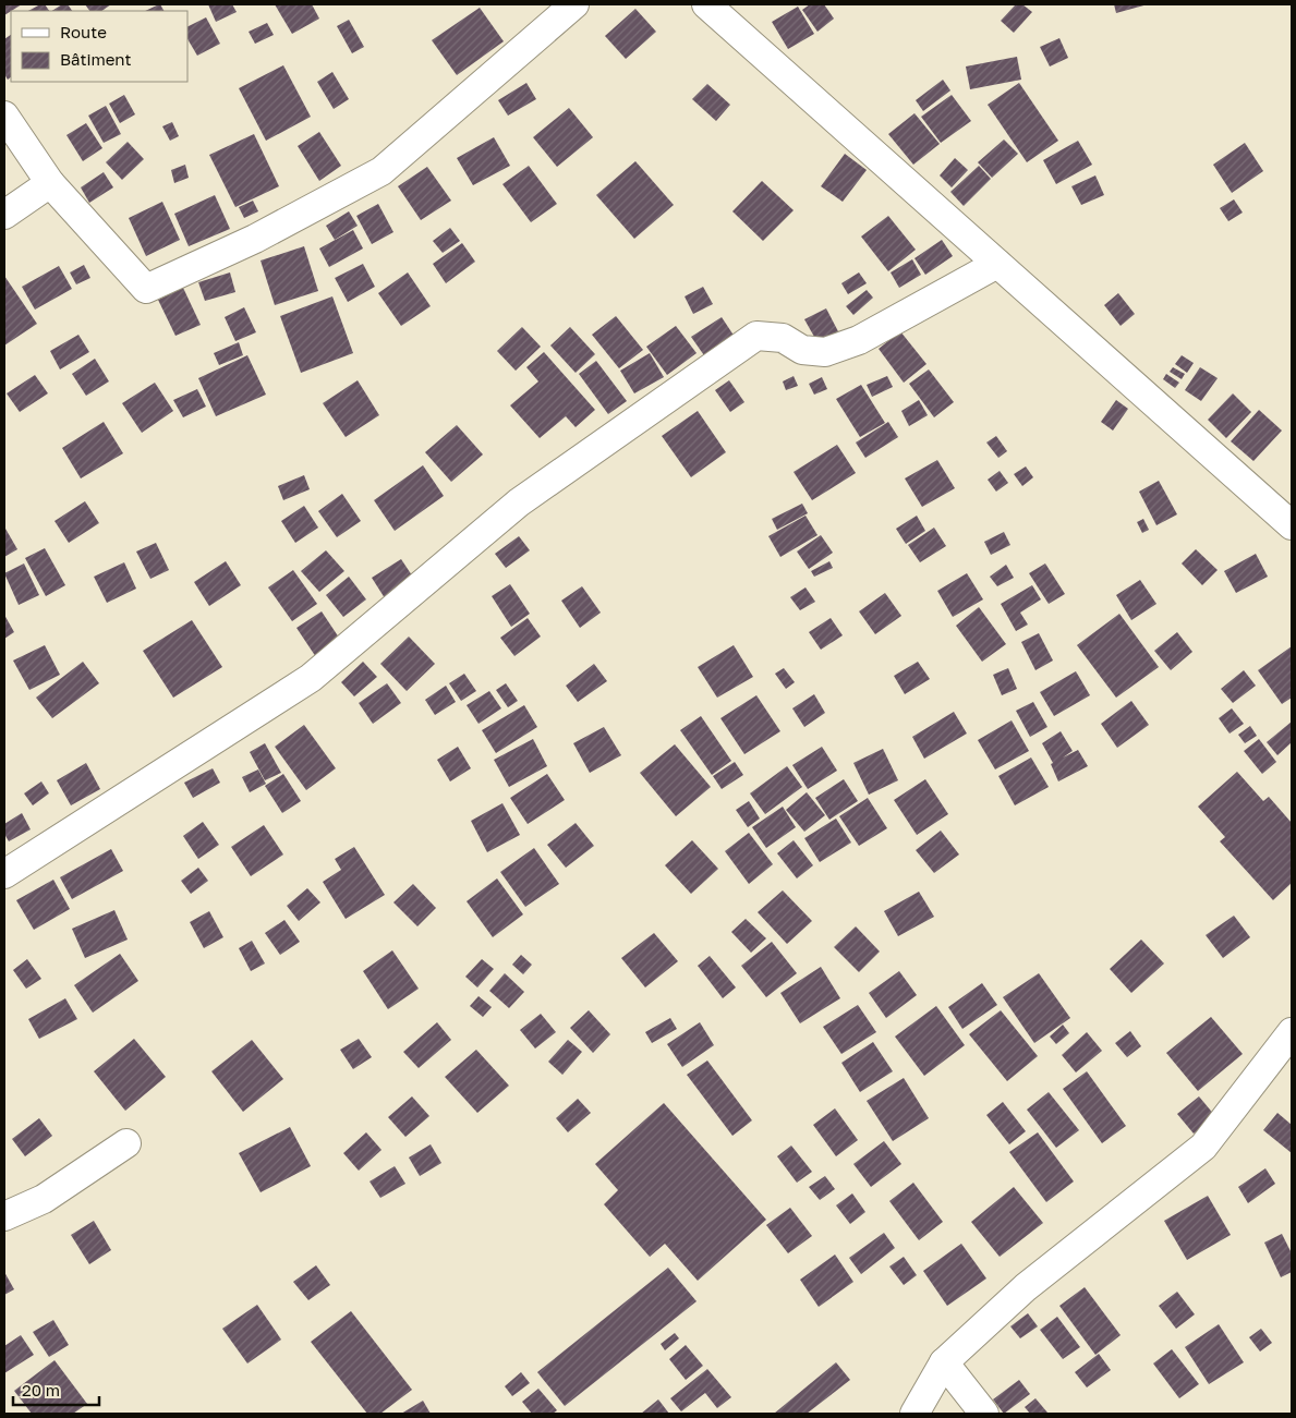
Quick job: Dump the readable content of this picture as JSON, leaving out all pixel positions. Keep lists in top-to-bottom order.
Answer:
{
  "legend": ["Route", "Bâtiment"],
  "scale_bar": "20 m"
}
